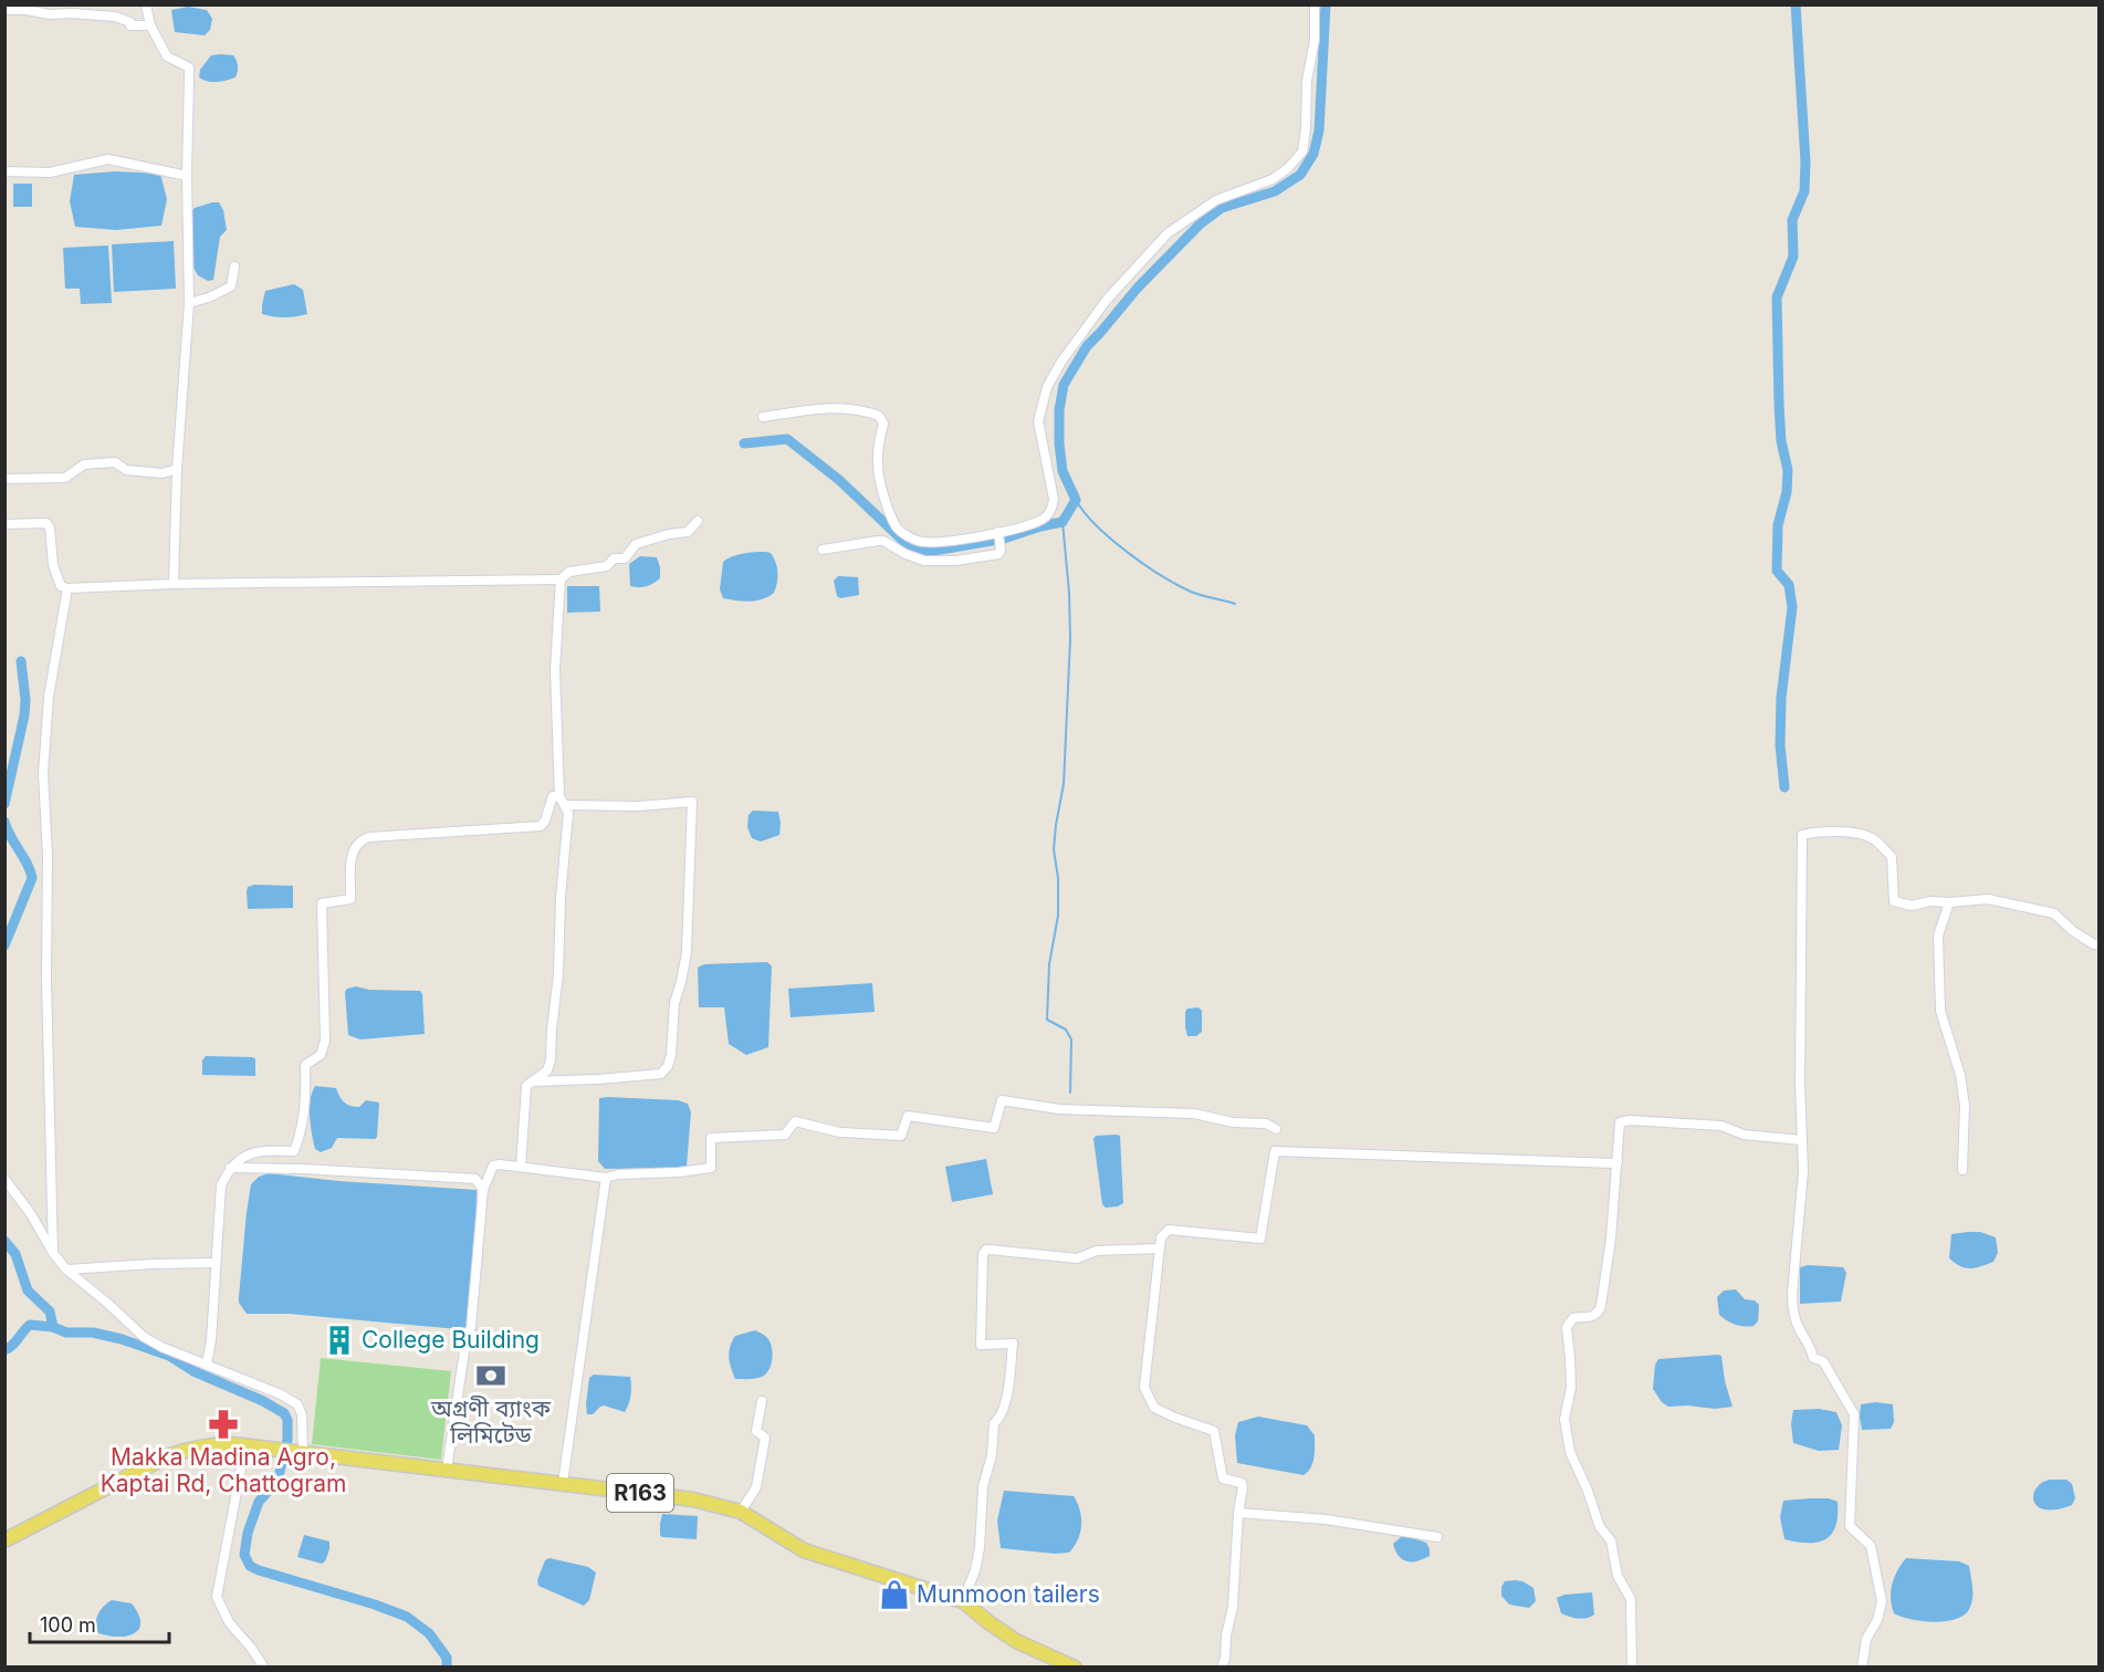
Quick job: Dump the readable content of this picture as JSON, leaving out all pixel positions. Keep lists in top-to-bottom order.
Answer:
{
  "streets": {
    "main road": ["R163"]
  },
  "places": {
    "building": ["College Building"],
    "bank": ["অগ্রণী ব্যাংক লিমিটেড"],
    "pharmacy": ["Makka Madina Agro, Kaptai Rd, Chattogram"],
    "shop": ["Munmoon tailers"]
  },
  "scale_bar": "100 m"
}
